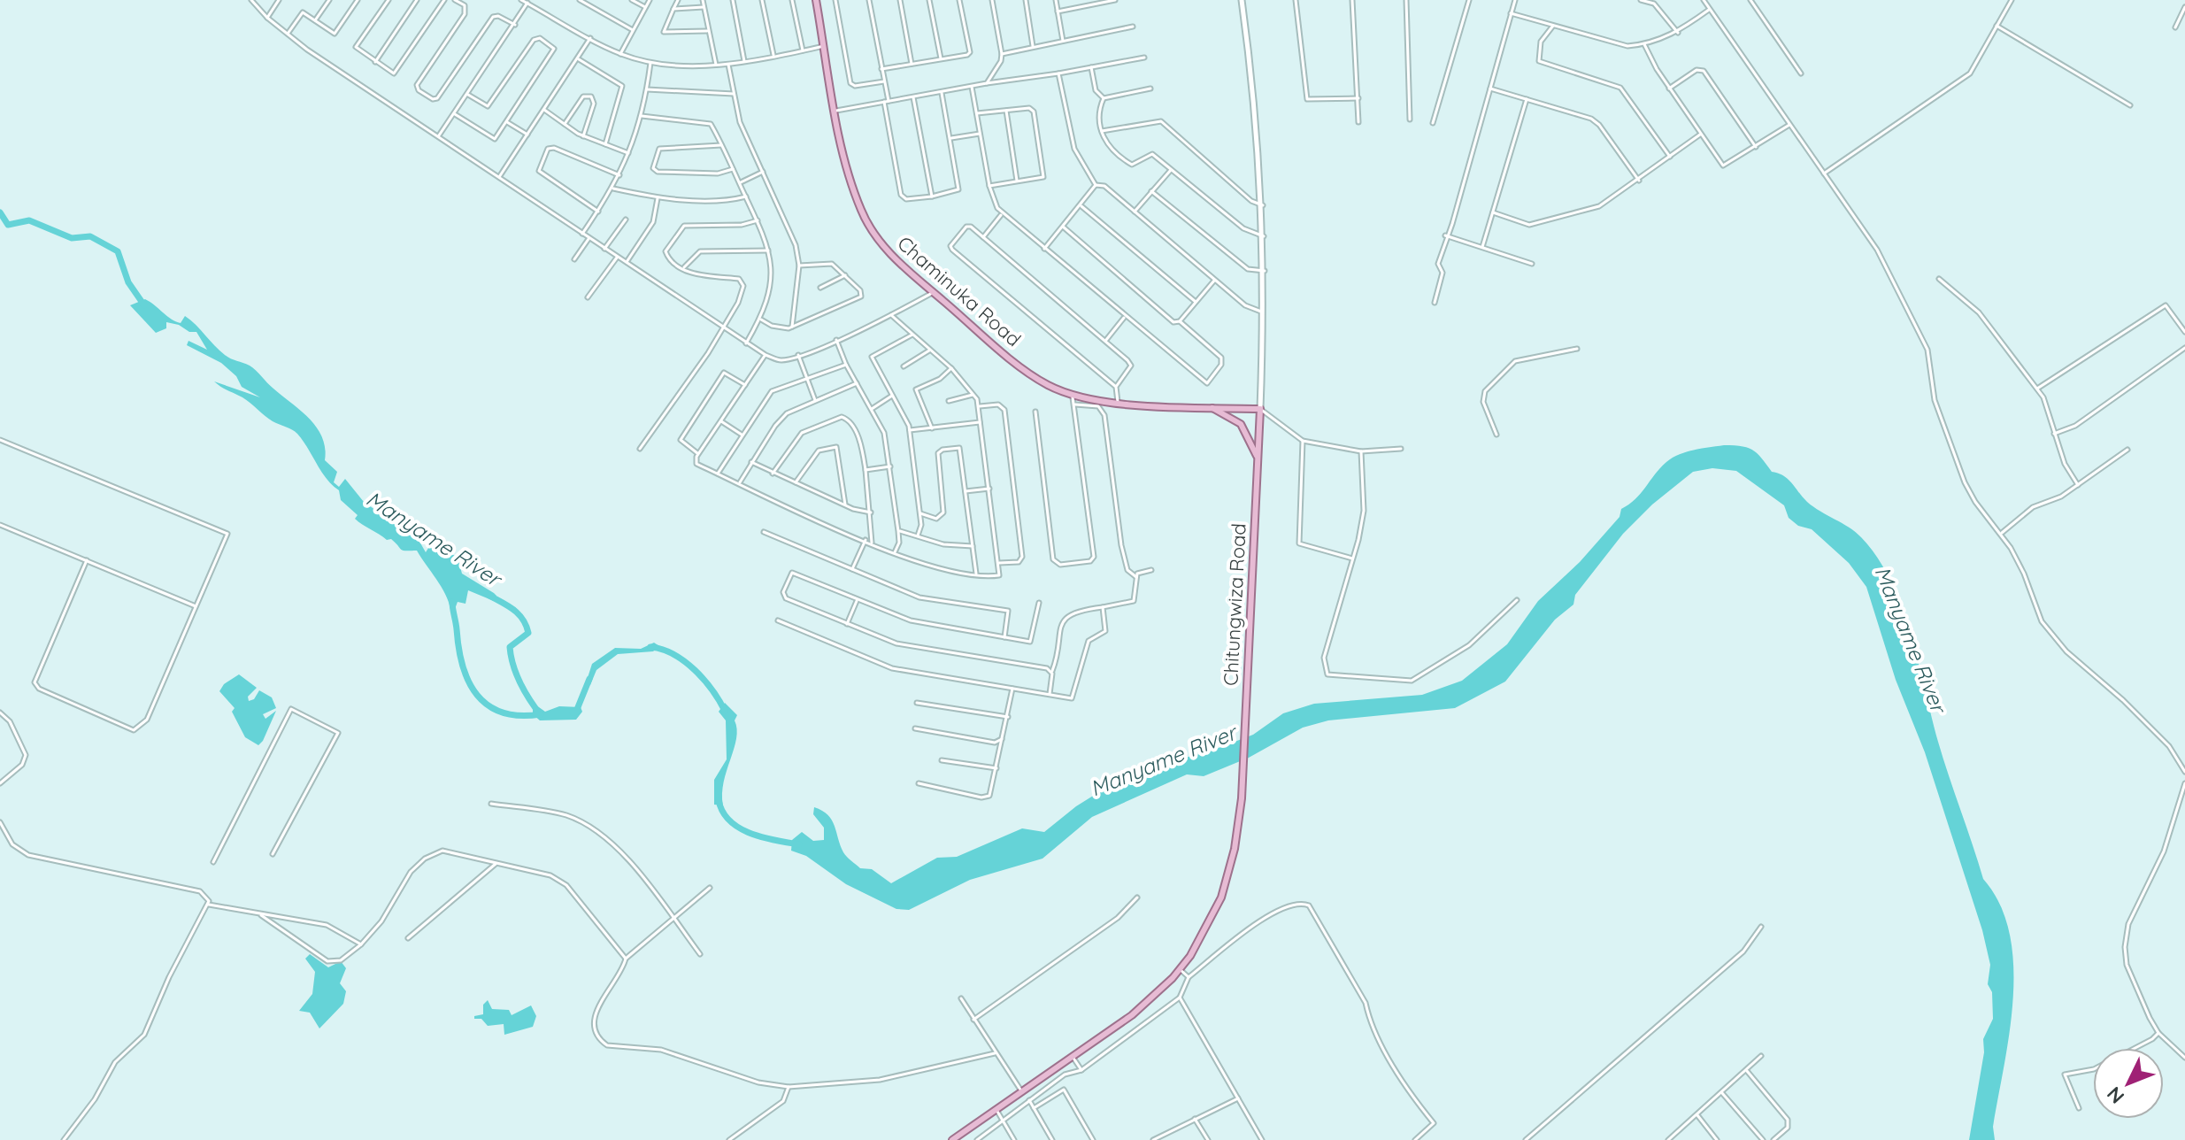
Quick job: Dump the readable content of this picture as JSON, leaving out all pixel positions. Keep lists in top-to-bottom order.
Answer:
{
  "streets": {
    "main road": ["Chaminuka Road", "Chitungwiza Road"]
  },
  "crossings": [
    ["Chaminuka Road", "Chitungwiza Road"]
  ],
  "water": ["Manyame River"],
  "north": "bottom left"
}
